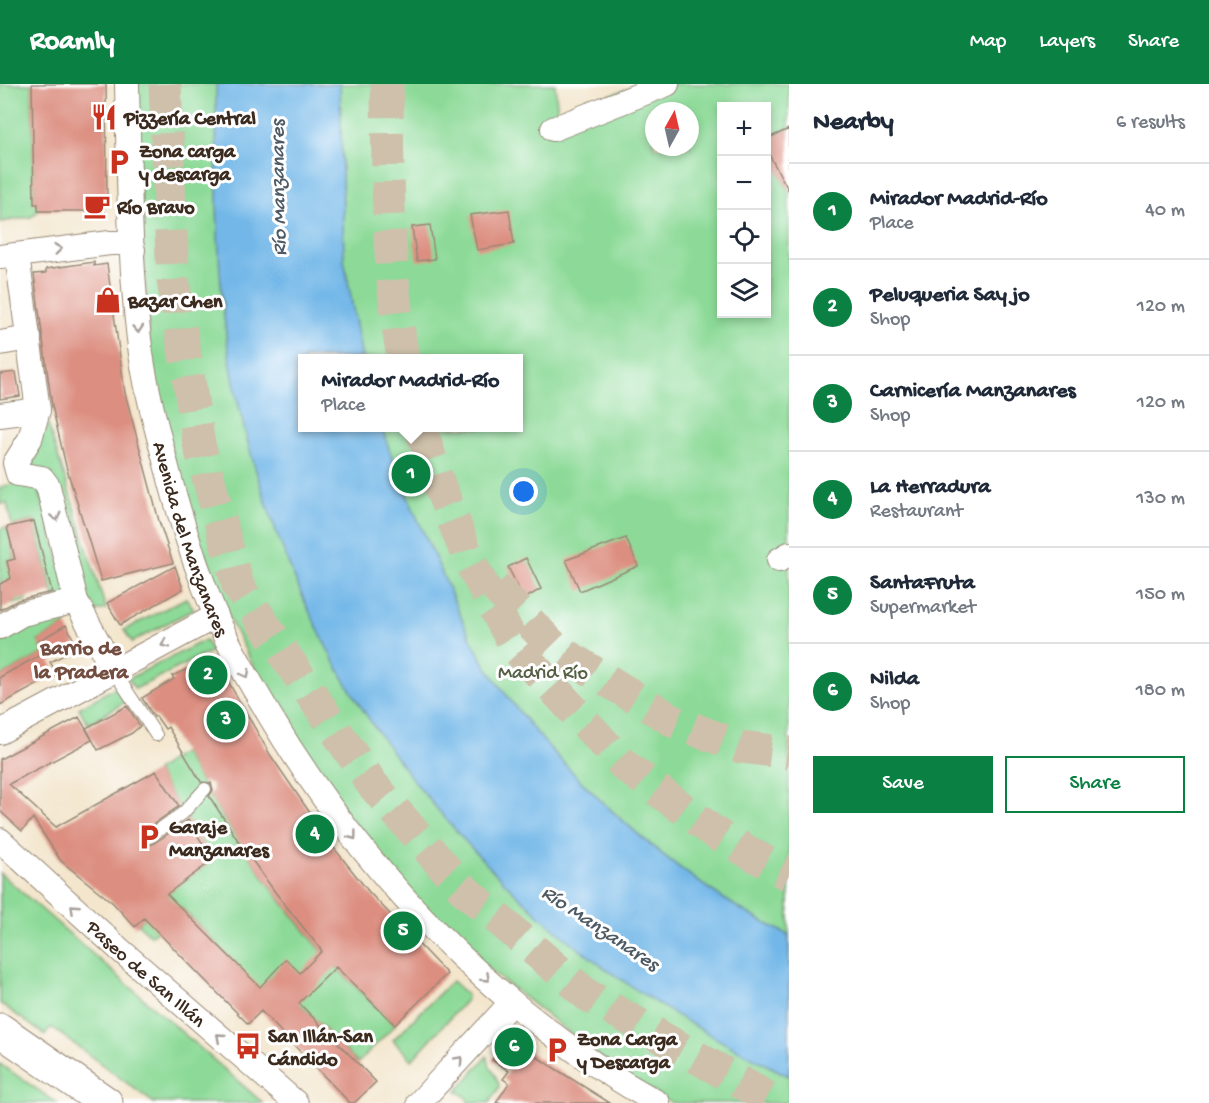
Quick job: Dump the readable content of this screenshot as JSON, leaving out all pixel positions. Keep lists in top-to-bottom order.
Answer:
{
  "streets": {
    "street": ["Avenida del Manzanares", "Paseo de San Illán"]
  },
  "districts": ["Barrio de la Pradera"],
  "water": ["Río Manzanares"],
  "parks": ["Madrid Río"],
  "places": {
    "restaurant": ["Pizzería Central"],
    "parking": ["Zona carga y descarga", "Garaje Manzanares", "Zona Carga y Descarga"],
    "cafe": ["Río Bravo"],
    "shop": ["Bazar Chen"],
    "bus stop": ["San Illán-San Cándido"]
  },
  "north": "top",
  "page": {
    "header": "Roamly",
    "nav": ["Map", "Layers", "Share"],
    "heading": ["Nearby", "6 results"],
    "map_buttons": ["+", "−"],
    "list": [
      {
        "mark": "1",
        "name": "Mirador Madrid-Río",
        "note": "Place",
        "value": "40 m"
      },
      {
        "mark": "2",
        "name": "Peluqueria Say jo",
        "note": "Shop",
        "value": "120 m"
      },
      {
        "mark": "3",
        "name": "Carnicería Manzanares",
        "note": "Shop",
        "value": "120 m"
      },
      {
        "mark": "4",
        "name": "La Herradura",
        "note": "Restaurant",
        "value": "130 m"
      },
      {
        "mark": "5",
        "name": "SantaFruta",
        "note": "Supermarket",
        "value": "150 m"
      },
      {
        "mark": "6",
        "name": "Nilda",
        "note": "Shop",
        "value": "180 m"
      }
    ],
    "popup": ["Mirador Madrid-Río", "Place"],
    "pins": [
      "1",
      "2",
      "3",
      "4",
      "5",
      "6"
    ],
    "buttons": ["Save", "Share"]
  }
}
